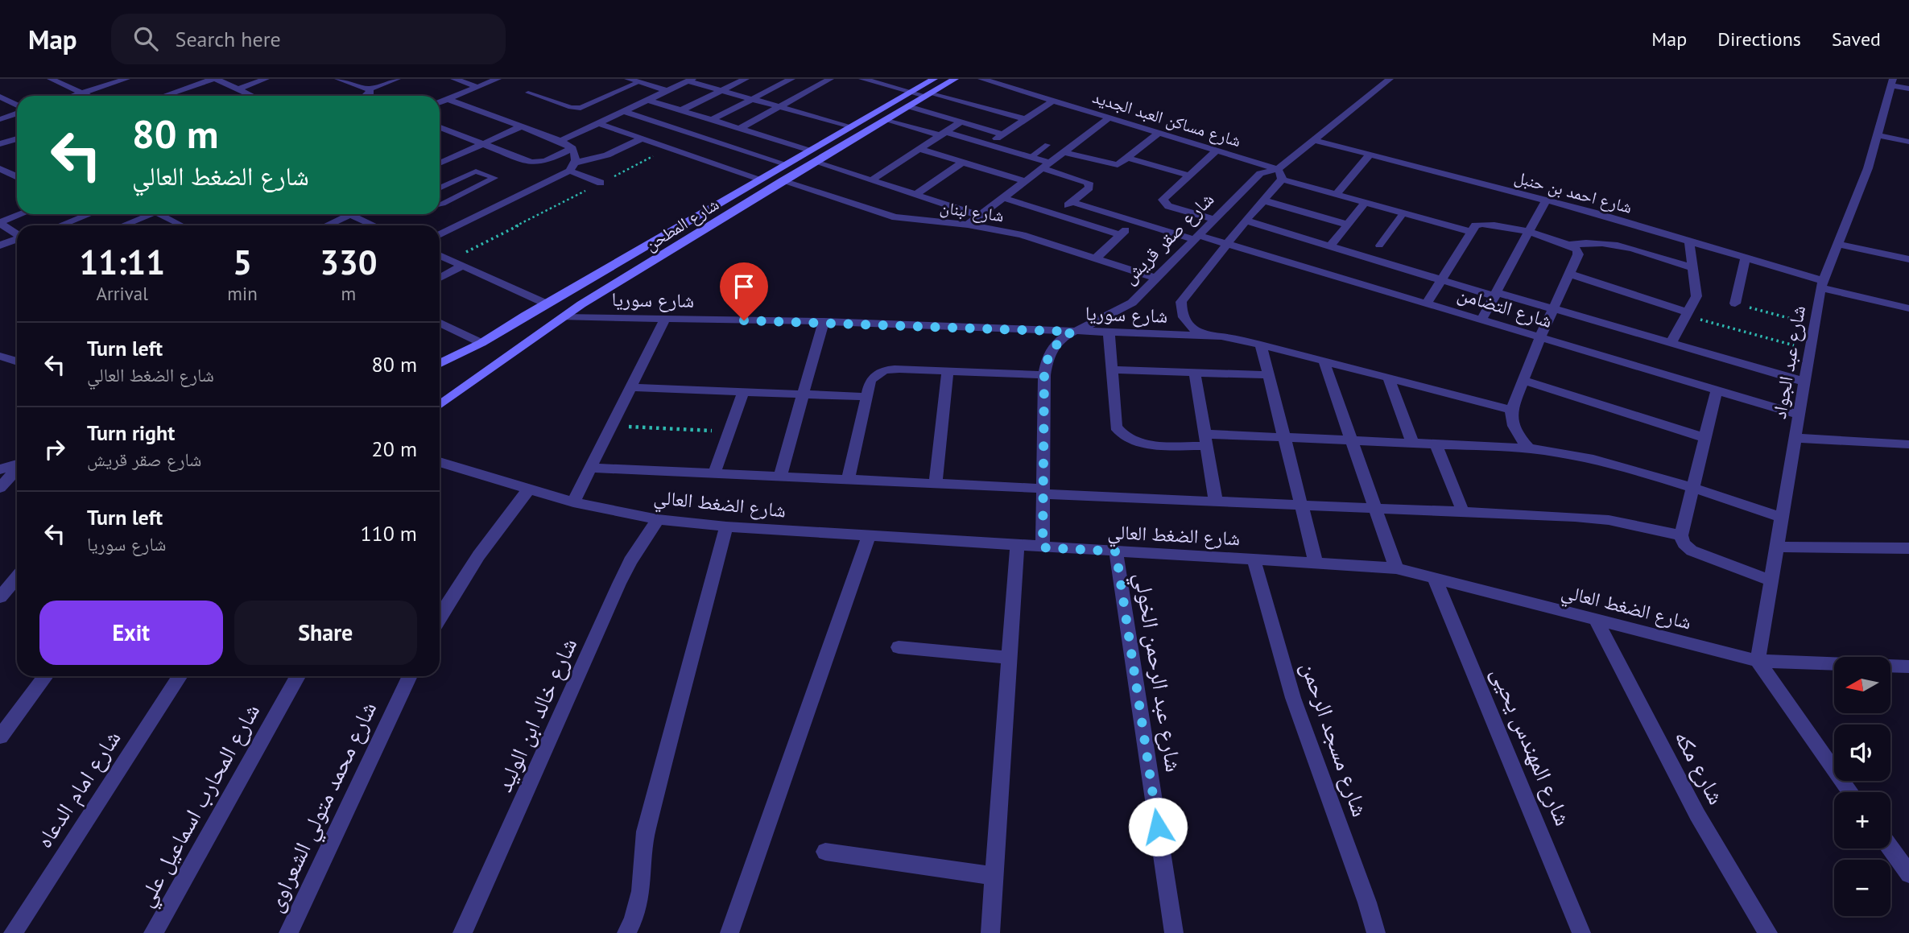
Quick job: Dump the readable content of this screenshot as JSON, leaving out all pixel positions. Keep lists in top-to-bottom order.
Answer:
{
  "streets": {
    "street": [
      "شارع مساكن العبد الجديد",
      "شارع احمد بن حنبل",
      "شارع لبنان",
      "شارع المطحن",
      "شارع صقر قريش",
      "شارع سوريا",
      "شارع التضامن",
      "شارع عبد الجواد",
      "شارع الضغط العالي",
      "شارع عبد الرحمن الخولي",
      "شارع خالد ابن الوليد",
      "شارع مسجد الرحمن",
      "شارع المهندس يحيى",
      "شارع مكه",
      "شارع امام الدعاه",
      "شارع المحارب اسماعيل علي",
      "شارع محمد متولي الشعراوى"
    ]
  },
  "crossings": [
    ["شارع مساكن العبد الجديد", "شارع صقر قريش"],
    ["شارع احمد بن حنبل", "شارع صقر قريش"],
    ["شارع احمد بن حنبل", "شارع عبد الجواد"],
    ["شارع لبنان", "شارع المطحن"],
    ["شارع لبنان", "شارع صقر قريش"],
    ["شارع المطحن", "شارع سوريا"],
    ["شارع صقر قريش", "شارع سوريا"],
    ["شارع صقر قريش", "شارع التضامن"],
    ["شارع صقر قريش", "شارع الضغط العالي"],
    ["شارع التضامن", "شارع عبد الجواد"],
    ["شارع عبد الجواد", "شارع الضغط العالي"],
    ["شارع الضغط العالي", "شارع عبد الرحمن الخولي"],
    ["شارع الضغط العالي", "شارع خالد ابن الوليد"],
    ["شارع الضغط العالي", "شارع مسجد الرحمن"],
    ["شارع الضغط العالي", "شارع المهندس يحيى"],
    ["شارع الضغط العالي", "شارع مكه"]
  ],
  "north": "left",
  "page": {
    "header": "Map",
    "search": "Search here",
    "nav": ["Map", "Directions", "Saved"],
    "turn": ["80 m", "شارع الضغط العالي"],
    "eta": [
      "11:11",
      "Arrival",
      "5",
      "min",
      "330",
      "m"
    ],
    "list": [
      {
        "name": "Turn left",
        "note": "شارع الضغط العالي",
        "value": "80 m"
      },
      {
        "name": "Turn right",
        "note": "شارع صقر قريش",
        "value": "20 m"
      },
      {
        "name": "Turn left",
        "note": "شارع سوريا",
        "value": "110 m"
      }
    ],
    "buttons": ["Exit", "Share"],
    "map_buttons": ["+", "−"]
  }
}
